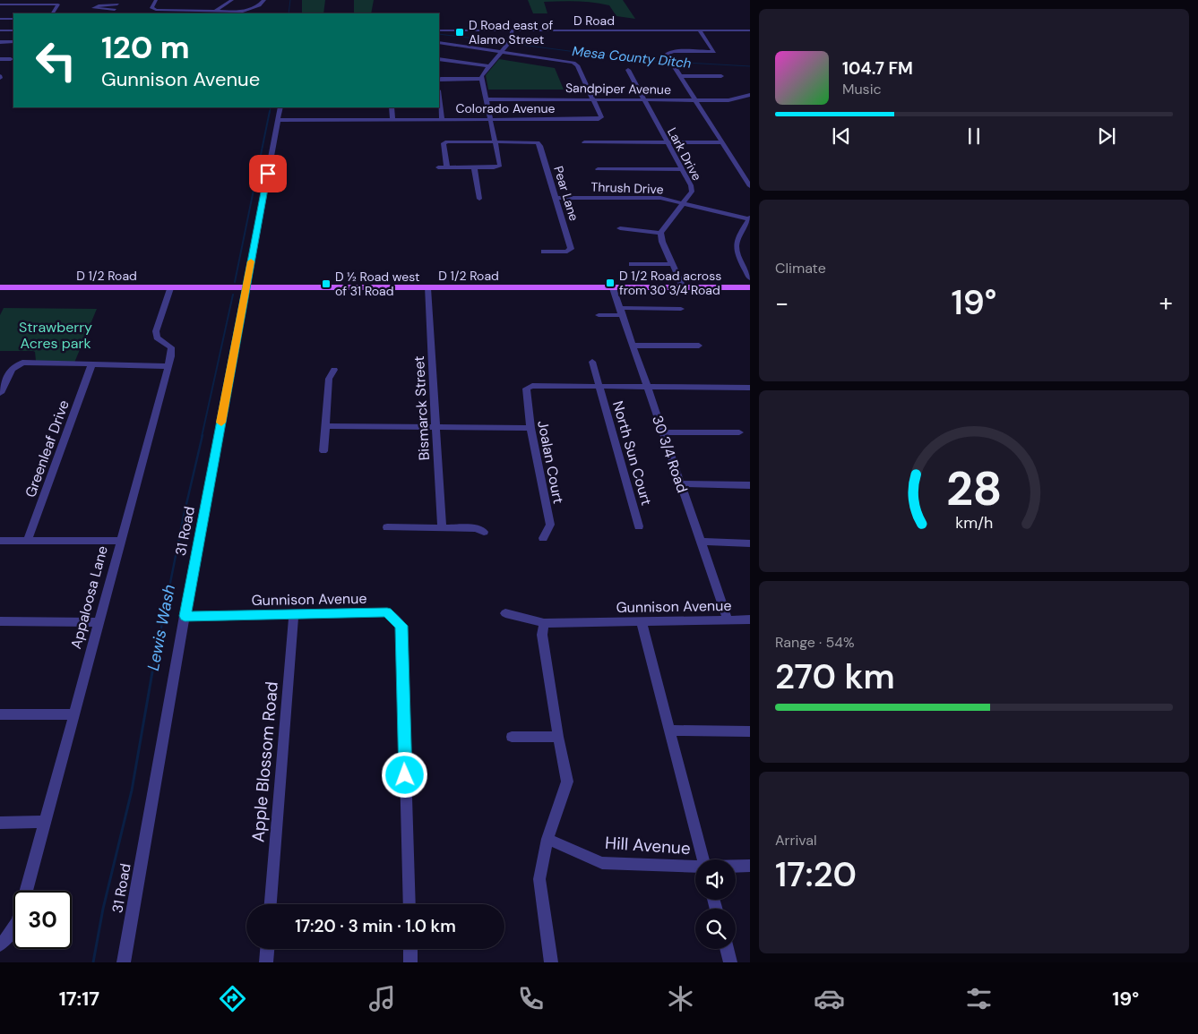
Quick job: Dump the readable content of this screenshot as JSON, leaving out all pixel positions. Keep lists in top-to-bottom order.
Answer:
{
  "streets": {
    "main road": ["D 1/2 Road"],
    "street": [
      "D Road",
      "Sandpiper Avenue",
      "Colorado Avenue",
      "Lark Drive",
      "Thrush Drive",
      "Pear Lane",
      "Bismarck Street",
      "Greenleaf Drive",
      "North Sun Court",
      "30 3/4 Road",
      "Joalan Court",
      "31 Road",
      "Appaloosa Lane",
      "Gunnison Avenue",
      "Apple Blossom Road",
      "Hill Avenue"
    ]
  },
  "crossings": [
    ["Sandpiper Avenue", "Colorado Avenue"],
    ["Sandpiper Avenue", "Lark Drive"],
    ["Colorado Avenue", "31 Road"],
    ["Lark Drive", "Thrush Drive"],
    ["Thrush Drive", "Pear Lane"],
    ["D 1/2 Road", "Bismarck Street"],
    ["D 1/2 Road", "30 3/4 Road"],
    ["D 1/2 Road", "31 Road"],
    ["D 1/2 Road", "Appaloosa Lane"],
    ["North Sun Court", "Joalan Court"],
    ["30 3/4 Road", "Gunnison Avenue"],
    ["31 Road", "Gunnison Avenue"],
    ["Gunnison Avenue", "Apple Blossom Road"]
  ],
  "water": ["Mesa County Ditch", "Lewis Wash"],
  "parks": ["Strawberry Acres park"],
  "places": {
    "transit": ["D Road east of Alamo Street", "D 1/2 Road across from 30 3/4 Road", "D ½ Road west of 31 Road"]
  },
  "page": {
    "turn": ["120 m", "Gunnison Avenue"],
    "song": ["104.7 FM", "Music"],
    "tile": [
      "Climate",
      ["Range · 54%", "270 km"],
      ["Arrival", "17:20"]
    ],
    "heat": ["−", "19°", "+"],
    "limit": "30",
    "trip": "17:20 · 3 min · 1.0 km",
    "tabs": ["17:17", "19°"],
    "gauge": ["28", "km/h"]
  }
}
